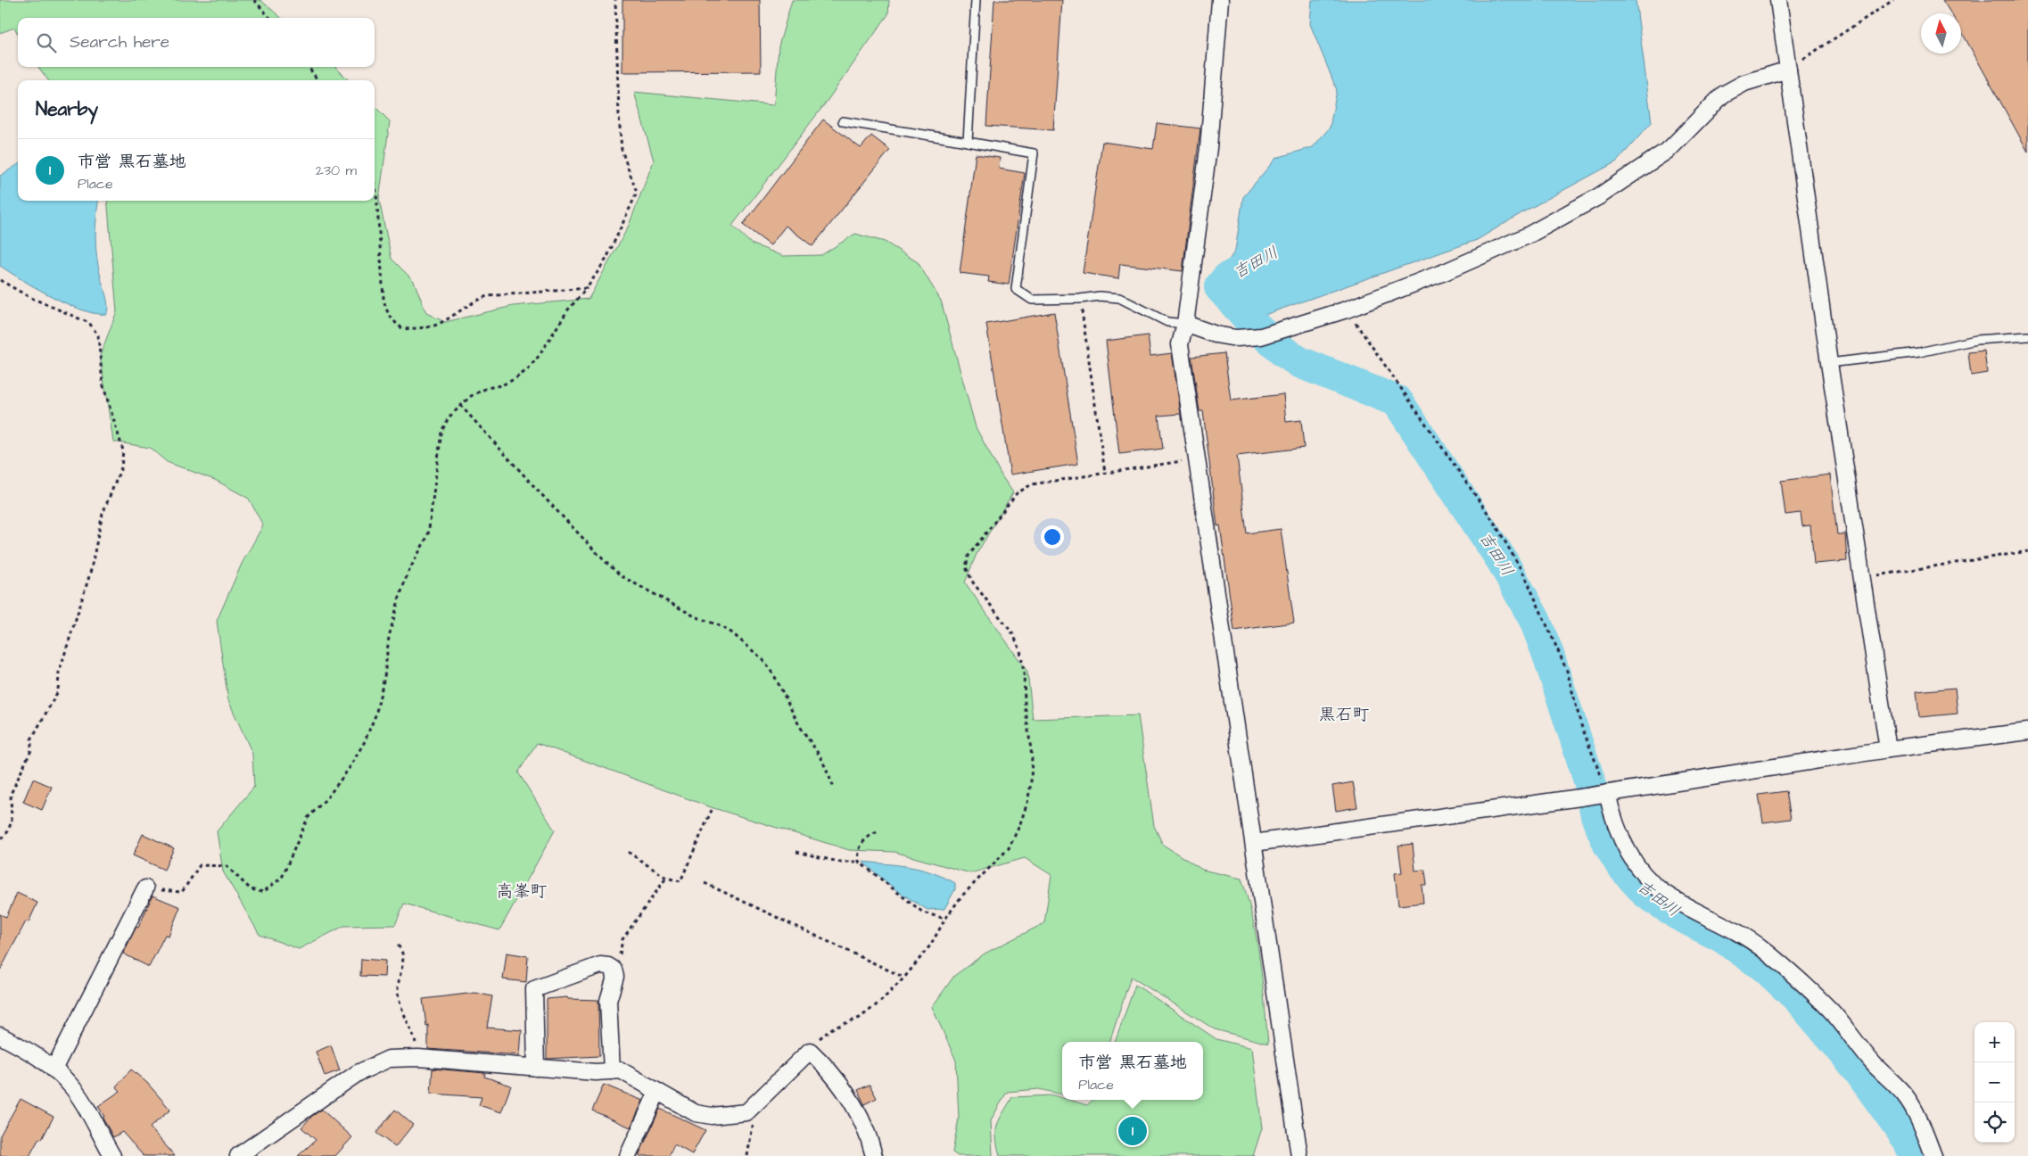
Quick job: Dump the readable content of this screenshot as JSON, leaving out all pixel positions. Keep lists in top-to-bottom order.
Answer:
{
  "districts": ["黒石町", "高峯町"],
  "water": ["吉田川"],
  "north": "top",
  "page": {
    "search": "Search here",
    "heading": "Nearby",
    "list": [
      {
        "mark": "1",
        "name": "市営 黒石墓地",
        "note": "Place",
        "value": "230 m"
      }
    ],
    "map_buttons": ["+", "−"],
    "popup": ["市営 黒石墓地", "Place"],
    "pins": "1"
  }
}
